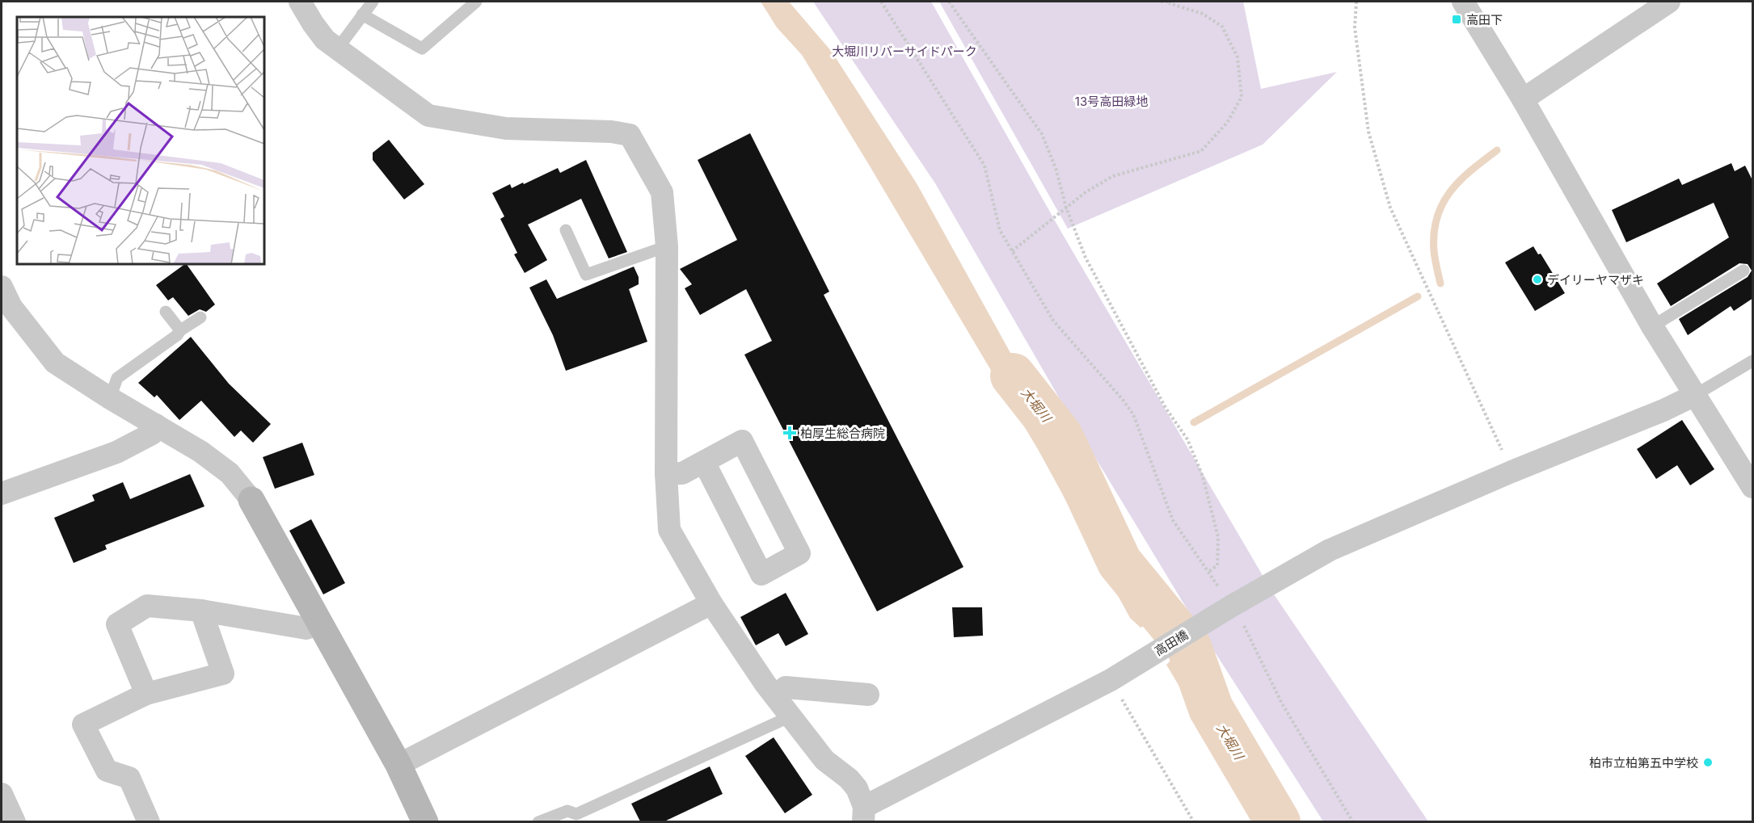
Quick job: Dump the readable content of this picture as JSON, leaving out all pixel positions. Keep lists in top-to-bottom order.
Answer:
{
  "streets": {
    "street": ["高田橋"]
  },
  "water": ["大堀川"],
  "parks": ["大堀川リバーサイドパーク", "13号高田緑地"],
  "places": {
    "transit": ["高田下"],
    "other": ["デイリーヤマザキ", "柏市立柏第五中学校"],
    "health": ["柏厚生総合病院"]
  }
}
